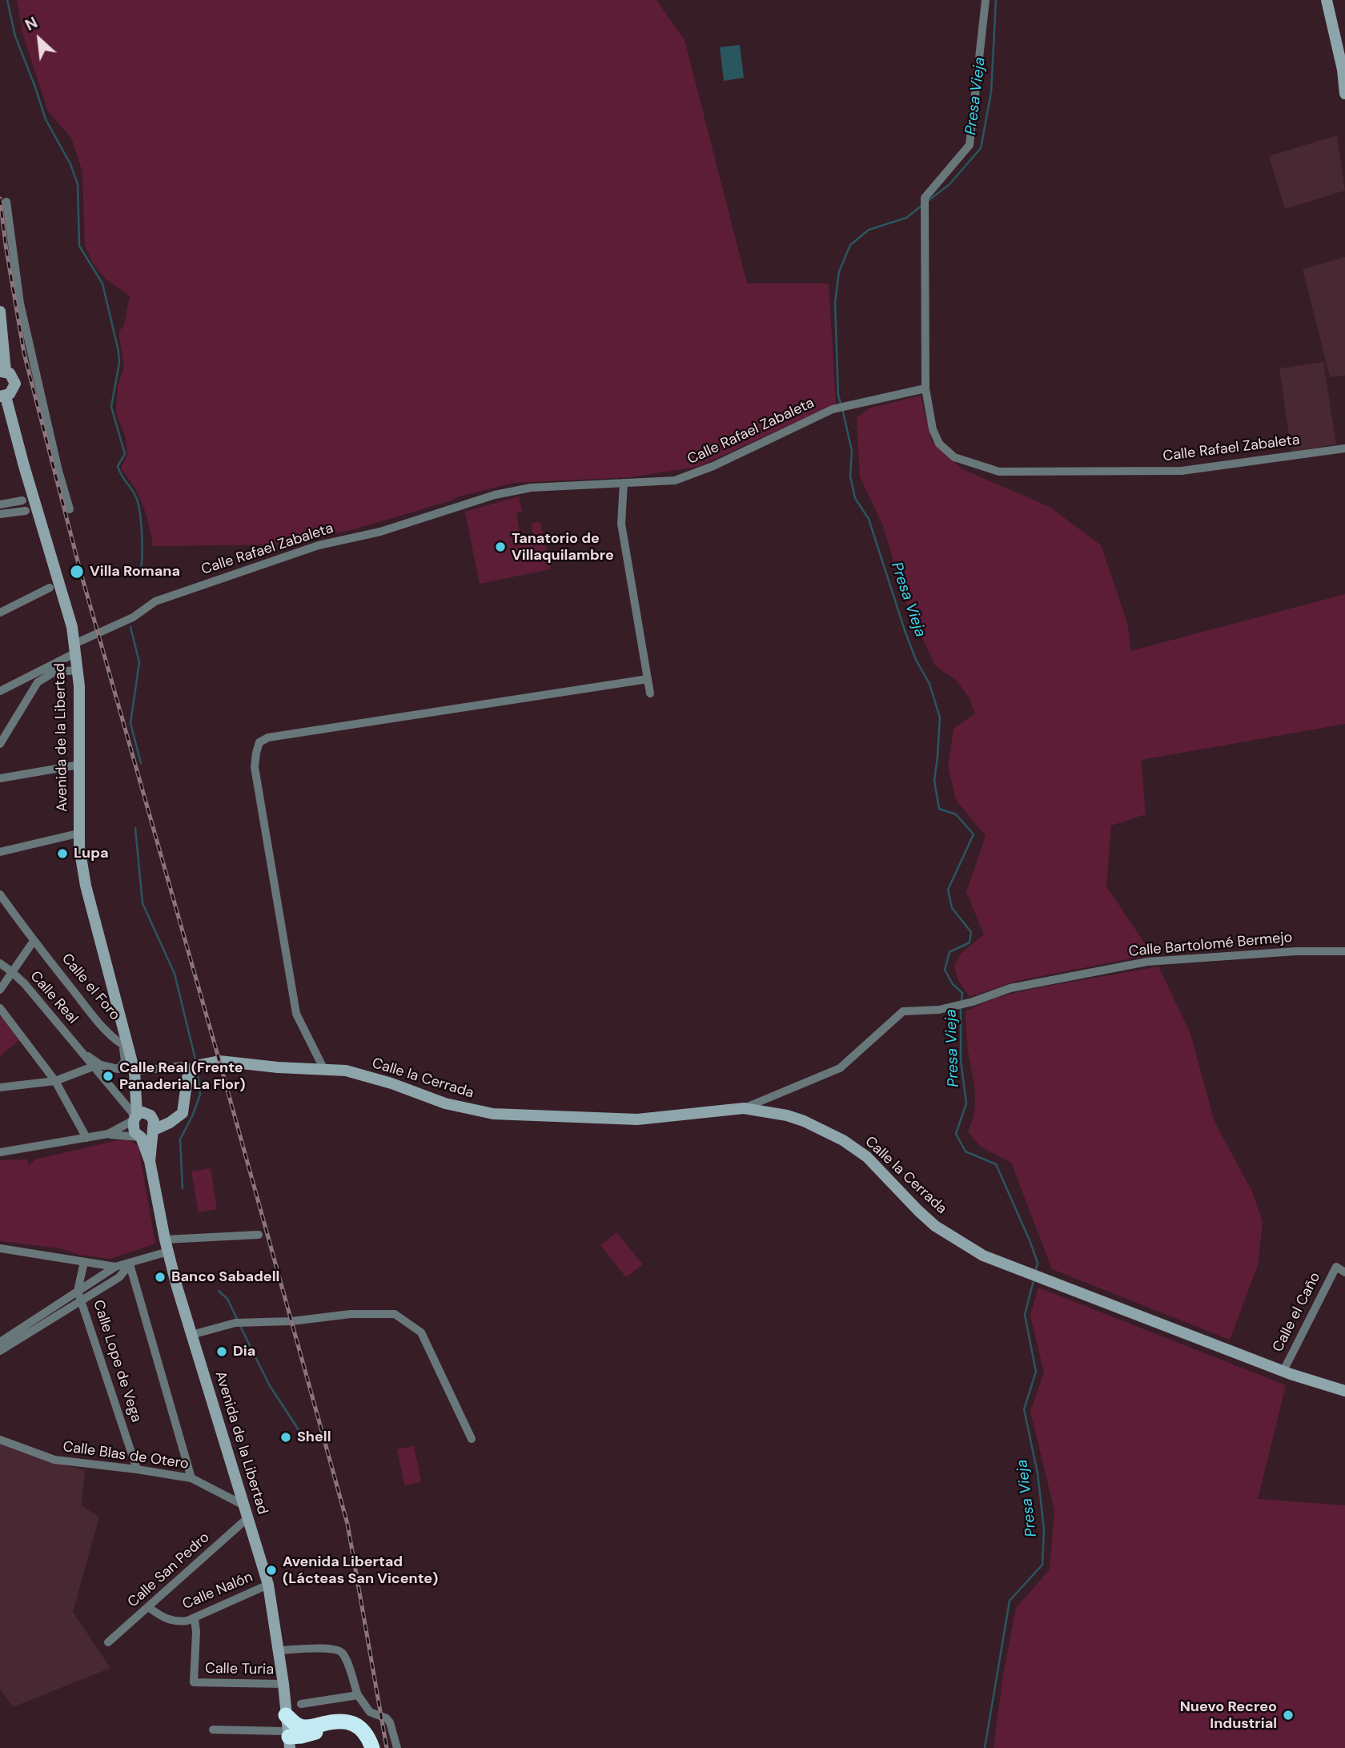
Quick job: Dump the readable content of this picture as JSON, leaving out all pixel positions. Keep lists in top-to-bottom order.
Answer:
{
  "streets": {
    "main road": ["Avenida de la Libertad", "Calle la Cerrada"],
    "street": [
      "Calle Rafael Zabaleta",
      "Calle Bartolomé Bermejo",
      "Calle el Foro",
      "Calle Real",
      "Calle el Caño",
      "Calle Lope de Vega",
      "Calle Blas de Otero",
      "Calle San Pedro",
      "Calle Nalón",
      "Calle Turia"
    ]
  },
  "crossings": [
    ["Calle Rafael Zabaleta", "Avenida de la Libertad"],
    ["Avenida de la Libertad", "Calle el Foro"],
    ["Avenida de la Libertad", "Calle Real"],
    ["Avenida de la Libertad", "Calle la Cerrada"],
    ["Avenida de la Libertad", "Calle Blas de Otero"],
    ["Avenida de la Libertad", "Calle San Pedro"],
    ["Avenida de la Libertad", "Calle Nalón"],
    ["Avenida de la Libertad", "Calle Turia"],
    ["Calle Bartolomé Bermejo", "Calle la Cerrada"],
    ["Calle el Foro", "Calle Real"],
    ["Calle la Cerrada", "Calle el Caño"],
    ["Calle Lope de Vega", "Calle Blas de Otero"],
    ["Calle San Pedro", "Calle Nalón"],
    ["Calle Nalón", "Calle Turia"]
  ],
  "water": ["Presa Vieja"],
  "places": [
    "Tanatorio de Villaquilambre",
    "Villa Romana",
    "Lupa",
    "Calle Real (Frente Panaderia La Flor)",
    "Banco Sabadell",
    "Dia",
    "Shell",
    "Avenida Libertad (Lácteas San Vicente)",
    "Nuevo Recreo Industrial"
  ],
  "north": "top left"
}
